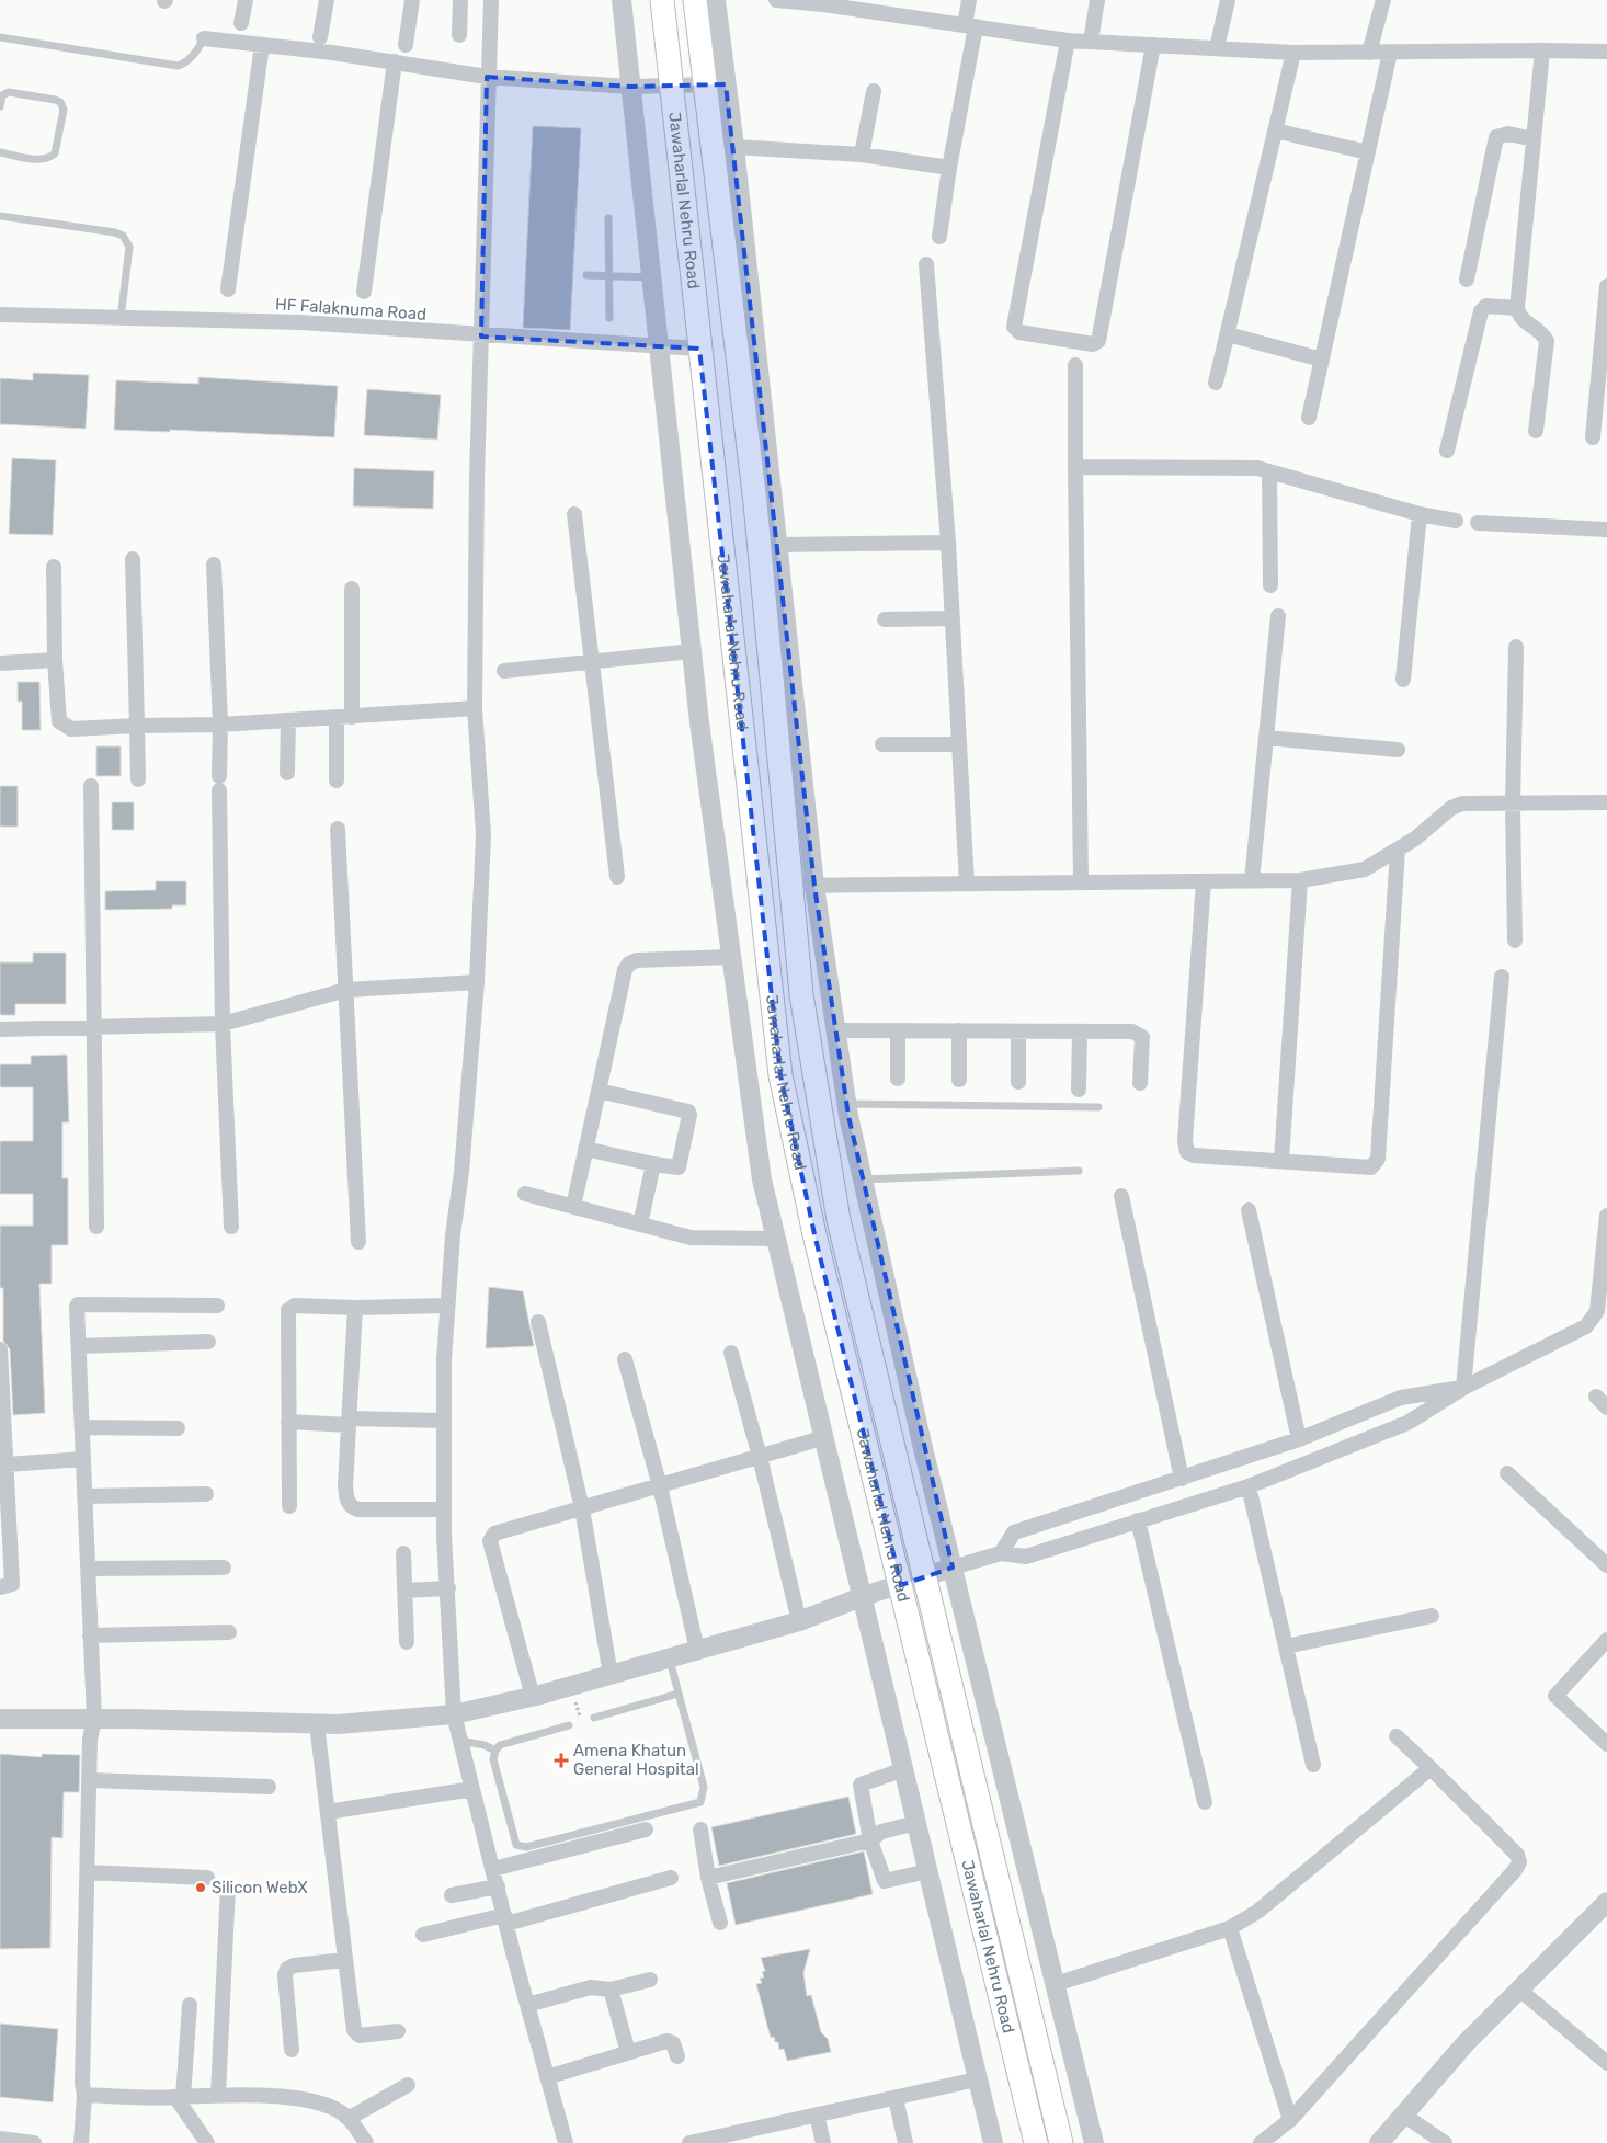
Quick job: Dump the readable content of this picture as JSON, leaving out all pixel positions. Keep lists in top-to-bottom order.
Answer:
{
  "streets": {
    "main road": ["Jawaharlal Nehru Road"],
    "street": ["HF Falaknuma Road"]
  },
  "crossings": [
    ["Jawaharlal Nehru Road", "HF Falaknuma Road"]
  ],
  "places": {
    "health": ["Amena Khatun General Hospital"],
    "other": ["Silicon WebX"]
  }
}
